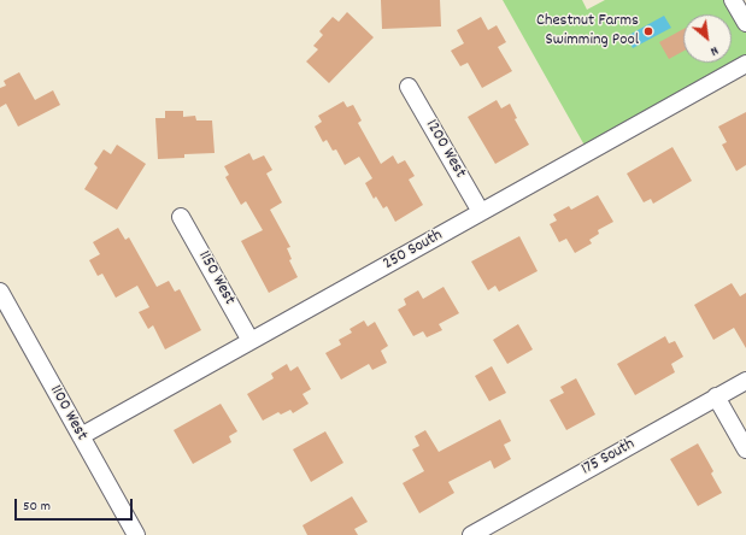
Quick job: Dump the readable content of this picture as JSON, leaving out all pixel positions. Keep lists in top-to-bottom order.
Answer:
{
  "streets": {
    "street": [
      "1200 West",
      "250 South",
      "1150 West",
      "1100 West",
      "175 South"
    ]
  },
  "crossings": [
    ["1200 West", "250 South"],
    ["250 South", "1150 West"],
    ["250 South", "1100 West"]
  ],
  "places": ["Chestnut Farms Swimming Pool"],
  "scale_bar": "50 m",
  "north": "bottom right"
}
